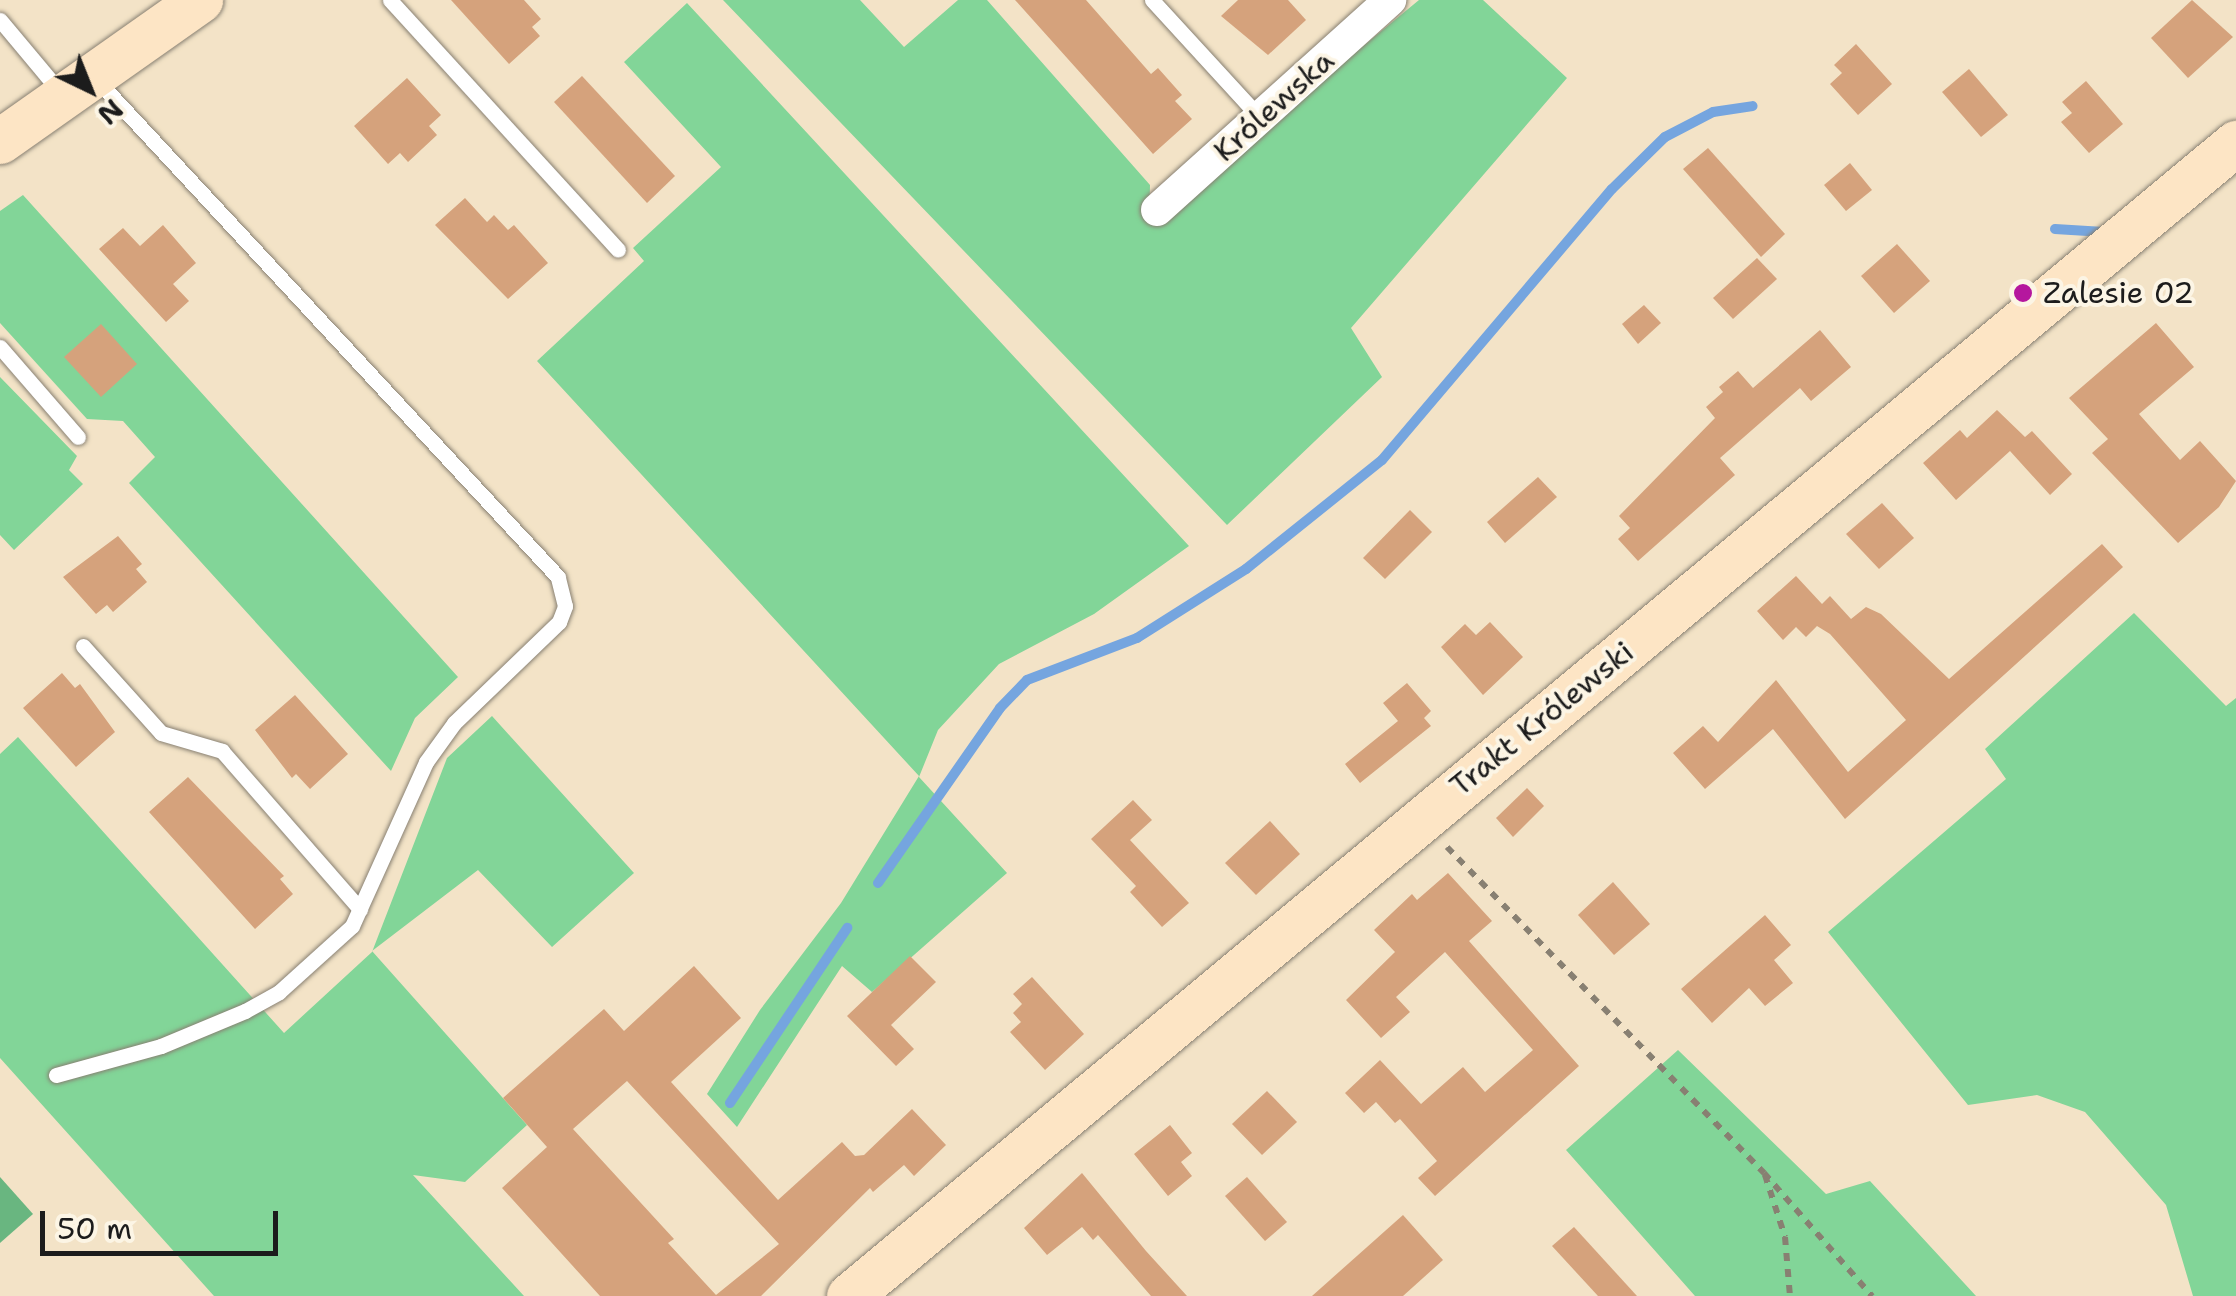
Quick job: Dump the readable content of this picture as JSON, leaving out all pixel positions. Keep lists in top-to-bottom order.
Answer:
{
  "streets": {
    "street": ["Królewska", "Trakt Królewski"]
  },
  "places": ["Zalesie 02"],
  "scale_bar": "50 m",
  "north": "bottom right"
}
